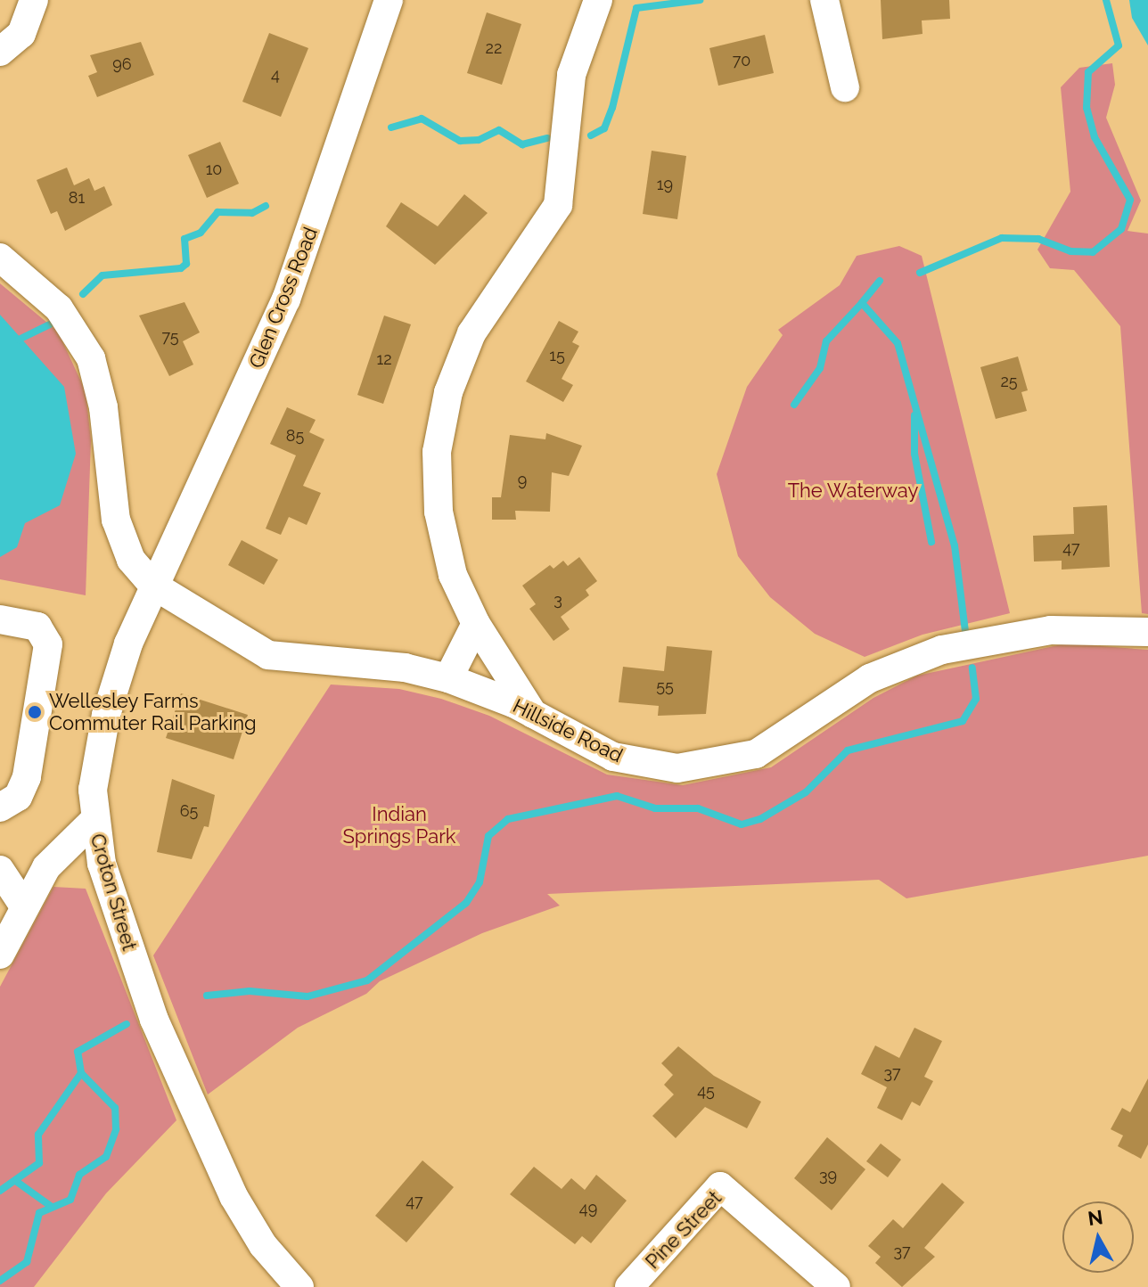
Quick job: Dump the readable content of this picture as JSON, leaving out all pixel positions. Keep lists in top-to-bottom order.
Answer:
{
  "streets": {
    "street": [
      "Glen Cross Road",
      "Hillside Road",
      "Croton Street",
      "Pine Street"
    ]
  },
  "crossings": [
    ["Glen Cross Road", "Hillside Road"],
    ["Glen Cross Road", "Croton Street"],
    ["Hillside Road", "Croton Street"]
  ],
  "parks": ["The Waterway", "Indian Springs Park"],
  "places": ["Wellesley Farms Commuter Rail Parking"],
  "house_numbers": [
    "22",
    "70",
    "96",
    "4",
    "10",
    "19",
    "81",
    "75",
    "15",
    "12",
    "25",
    "85",
    "9",
    "47",
    "3",
    "55",
    "65",
    "37",
    "45",
    "39",
    "47",
    "49",
    "37"
  ],
  "north": "top"
}
